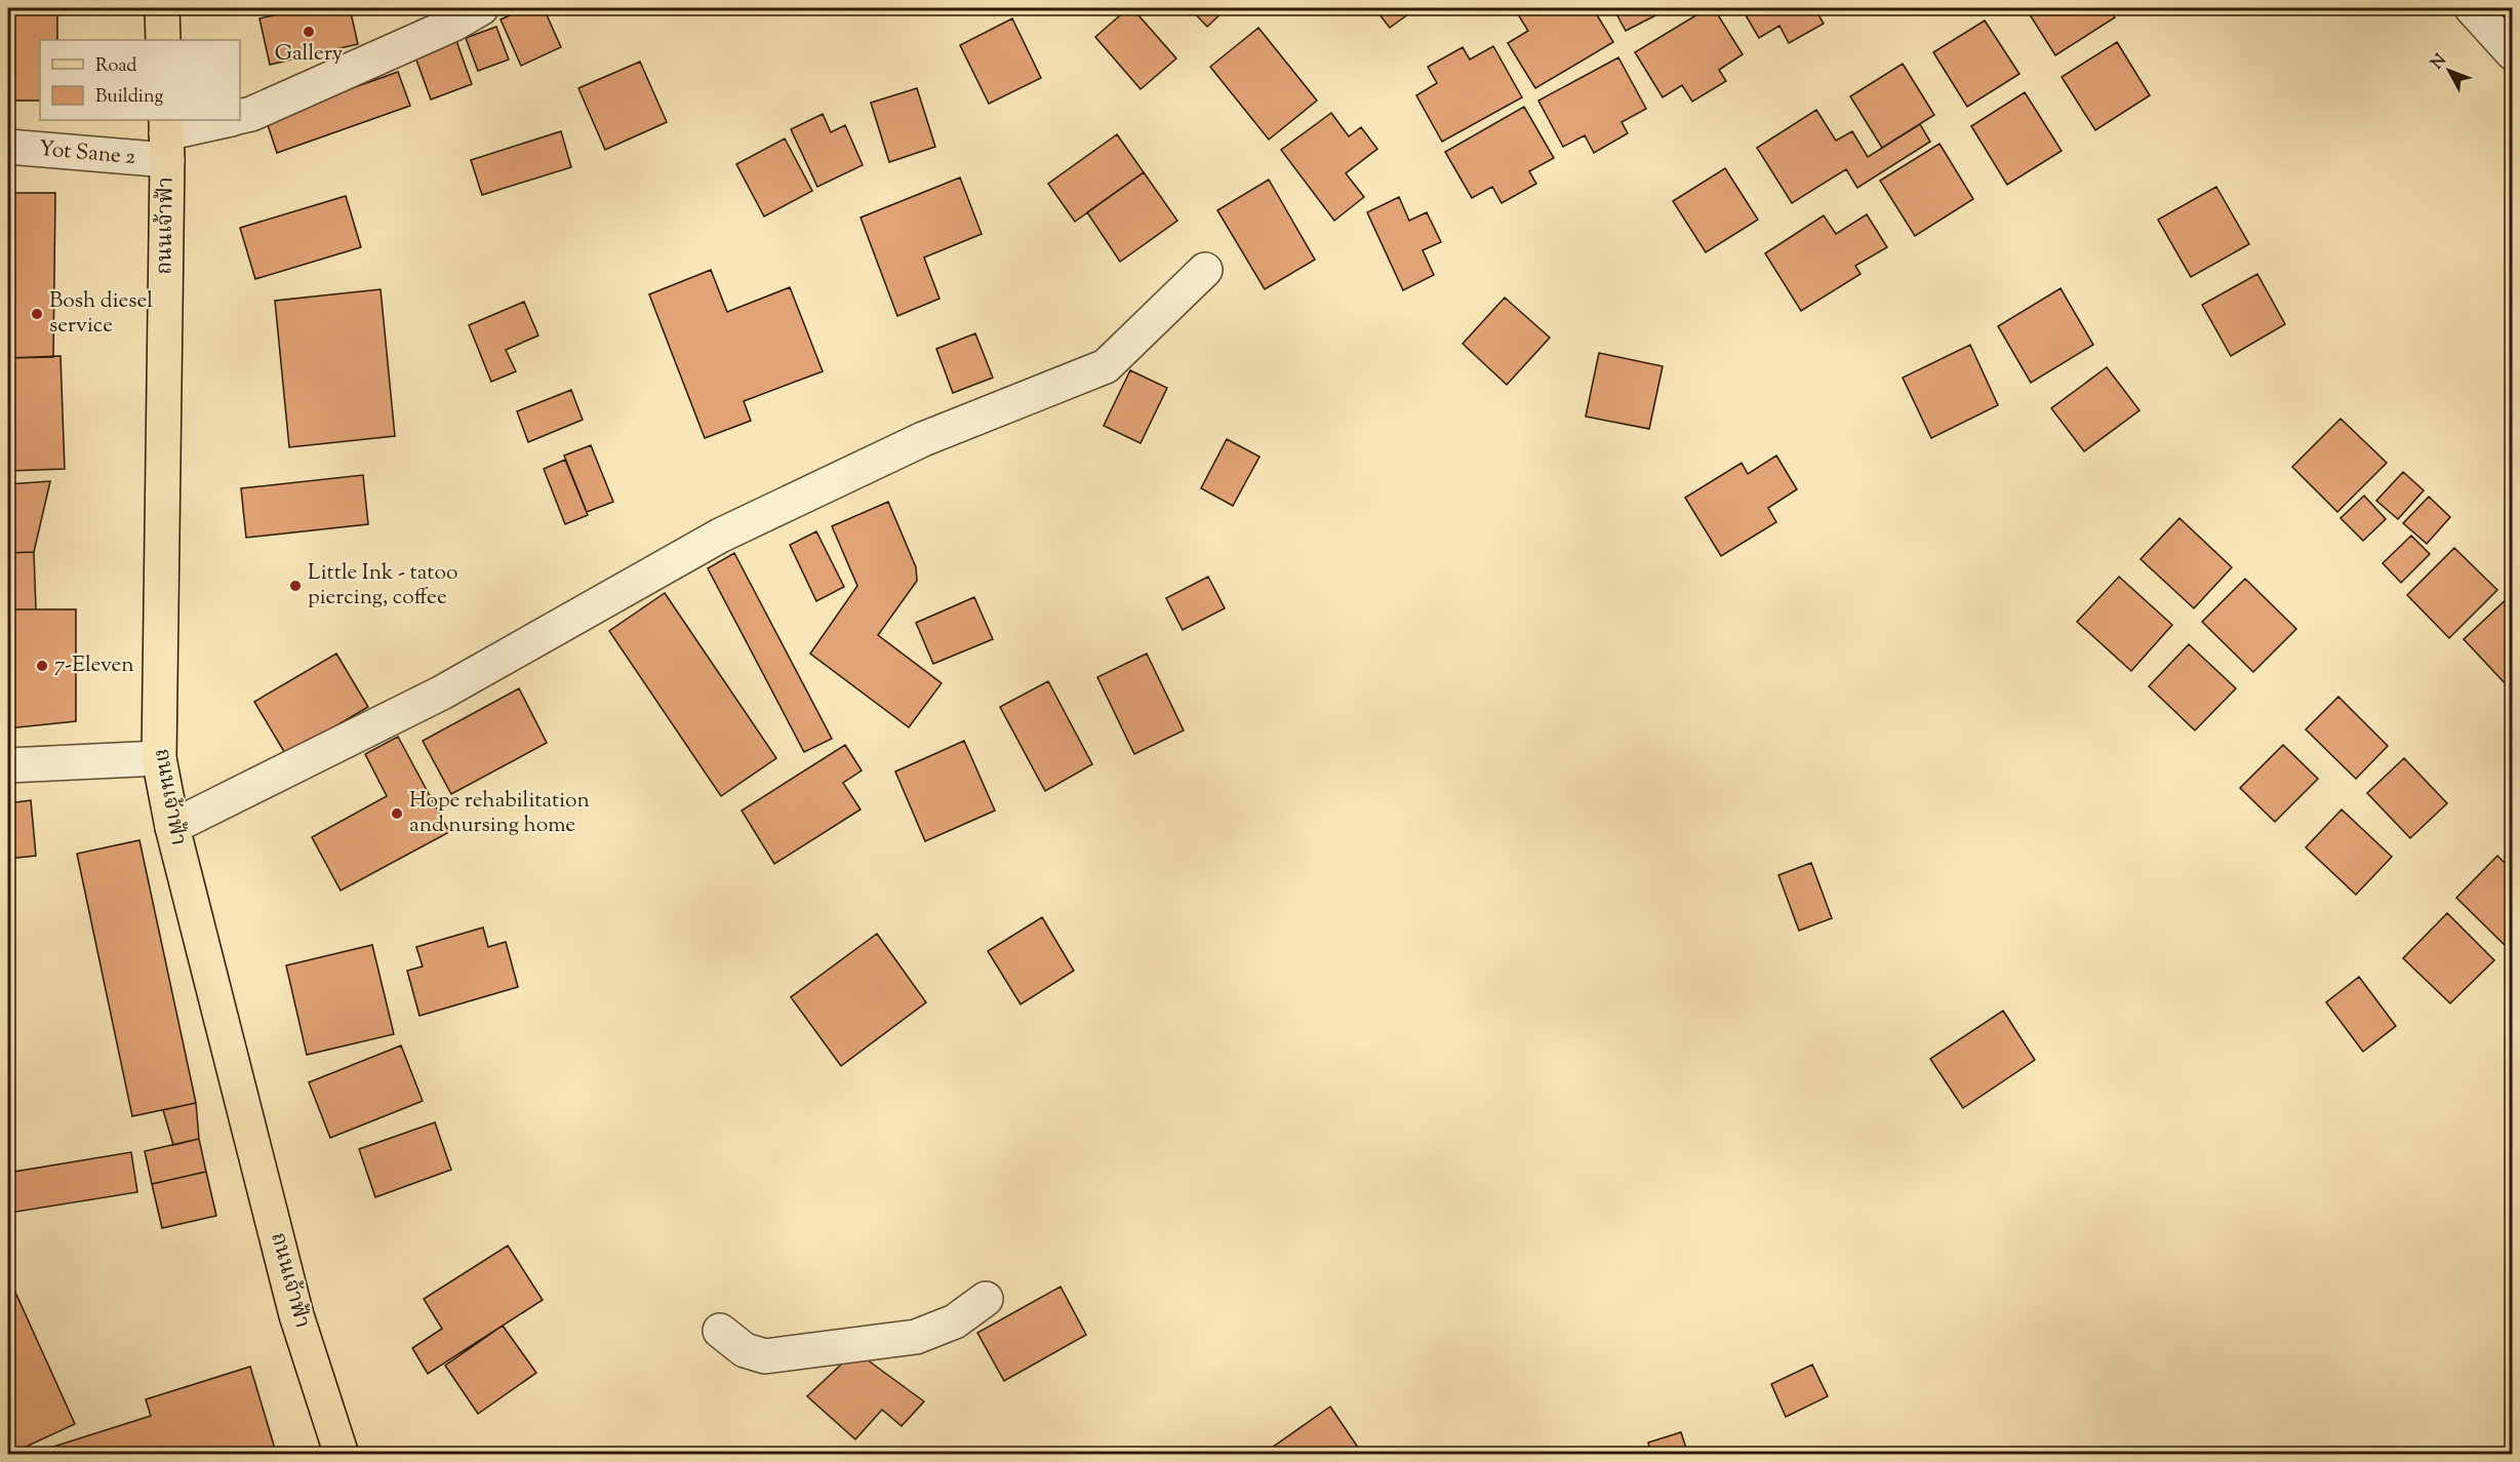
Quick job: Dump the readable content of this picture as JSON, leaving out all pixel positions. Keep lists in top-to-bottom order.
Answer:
{
  "streets": {
    "main road": ["ถนนเจ้าฟ้า"],
    "street": ["Yot Sane 2"]
  },
  "crossings": [
    ["Yot Sane 2", "ถนนเจ้าฟ้า"]
  ],
  "places": [
    "Gallery",
    "Bosh diesel service",
    "Little Ink - tatoo piercing, coffee",
    "7-Eleven",
    "Hope rehabilitation and nursing home"
  ],
  "legend": ["Road", "Building"],
  "north": "top left"
}
